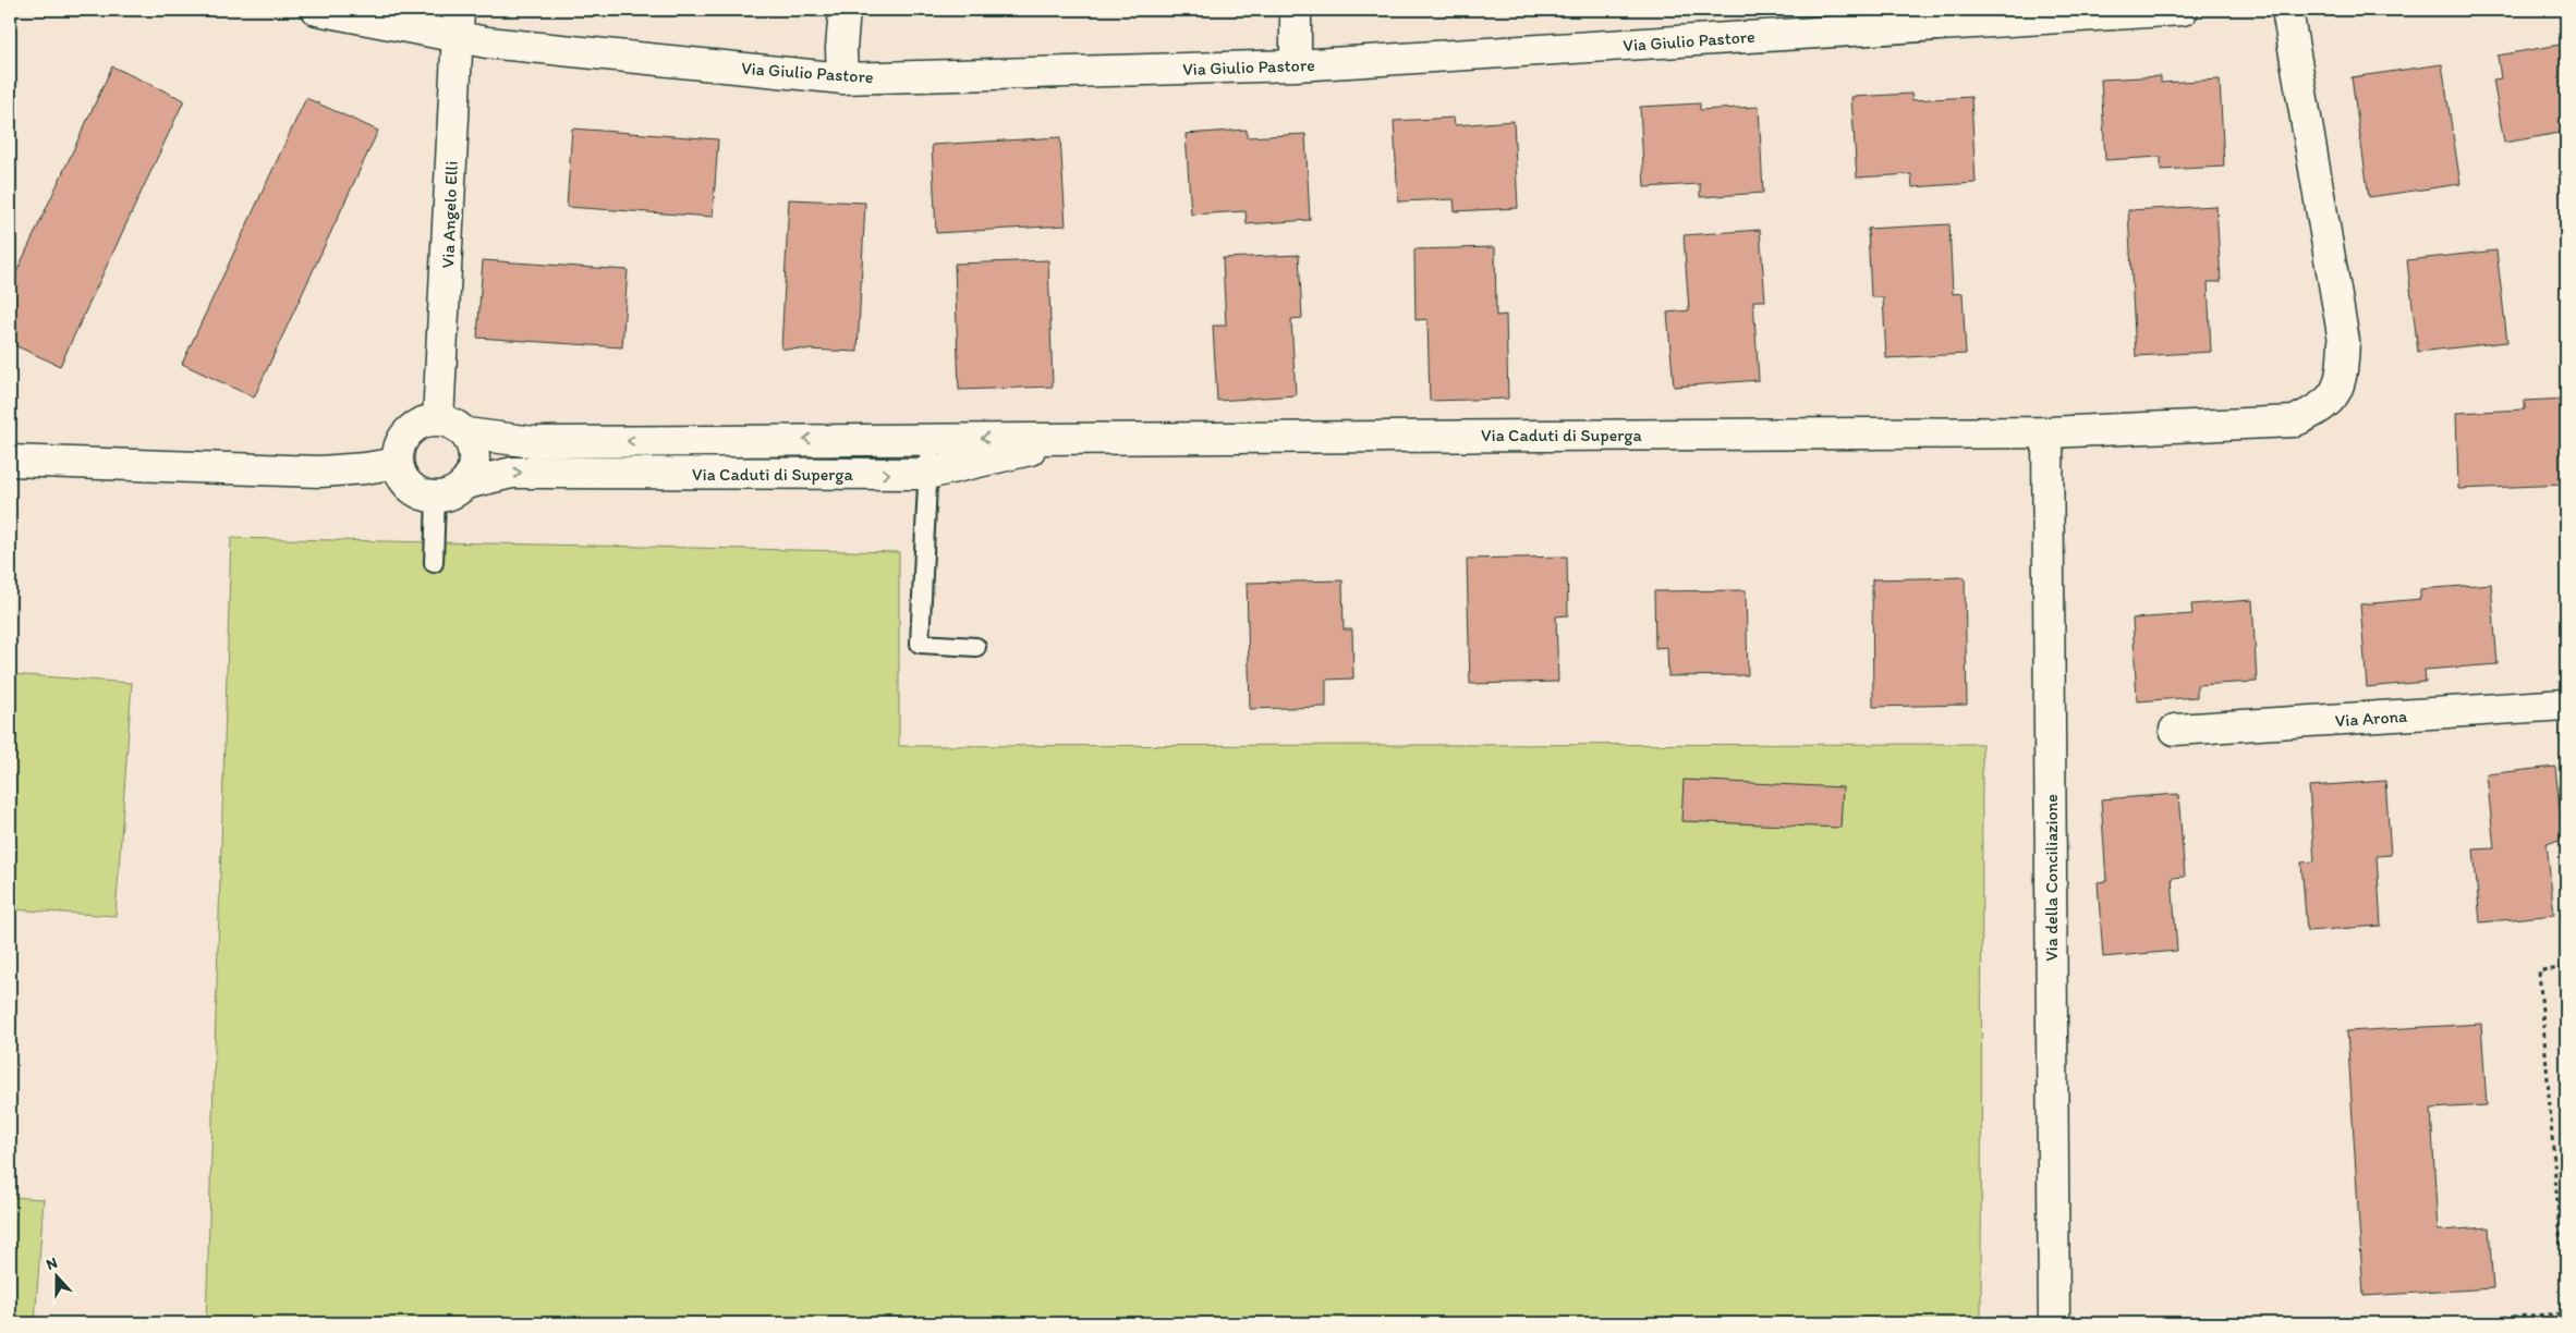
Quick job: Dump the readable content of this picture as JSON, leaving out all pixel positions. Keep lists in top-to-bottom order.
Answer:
{
  "streets": {
    "street": [
      "Via Giulio Pastore",
      "Via Angelo Elli",
      "Via Caduti di Superga",
      "Via Arona",
      "Via della Conciliazione"
    ]
  },
  "crossings": [
    ["Via Giulio Pastore", "Via Angelo Elli"],
    ["Via Angelo Elli", "Via Caduti di Superga"],
    ["Via Caduti di Superga", "Via della Conciliazione"]
  ],
  "north": "top"
}
